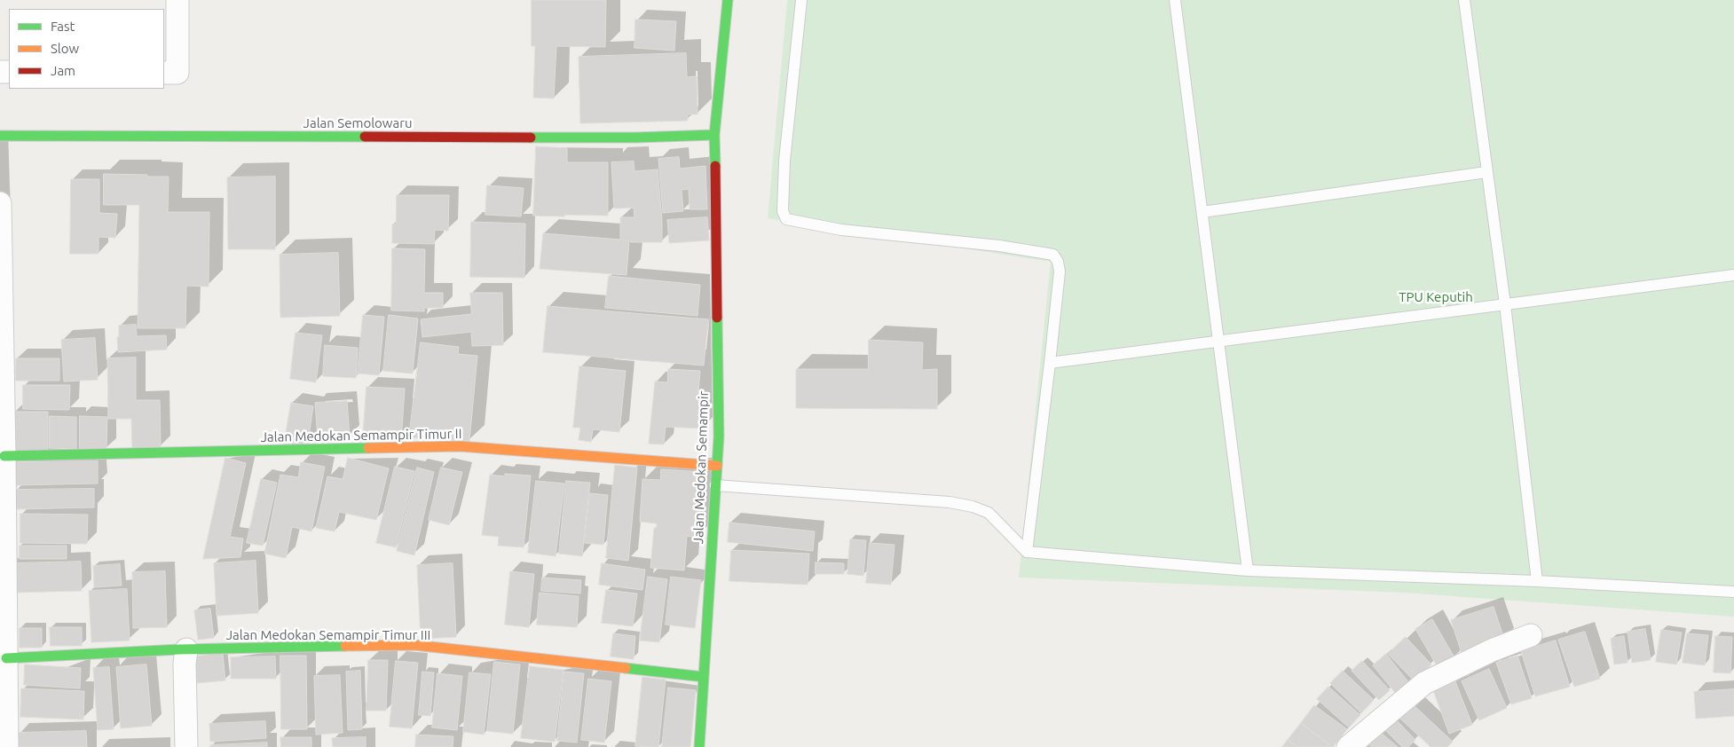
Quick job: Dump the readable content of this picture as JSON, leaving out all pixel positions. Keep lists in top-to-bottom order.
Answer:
{
  "streets": {
    "street": [
      "Jalan Semolowaru",
      "Jalan Medokan Semampir Timur II",
      "Jalan Medokan Semampir",
      "Jalan Medokan Semampir Timur III"
    ]
  },
  "crossings": [
    ["Jalan Semolowaru", "Jalan Medokan Semampir"],
    ["Jalan Medokan Semampir Timur II", "Jalan Medokan Semampir"],
    ["Jalan Medokan Semampir", "Jalan Medokan Semampir Timur III"]
  ],
  "parks": ["TPU Keputih"],
  "legend": ["Fast", "Slow", "Jam"]
}
